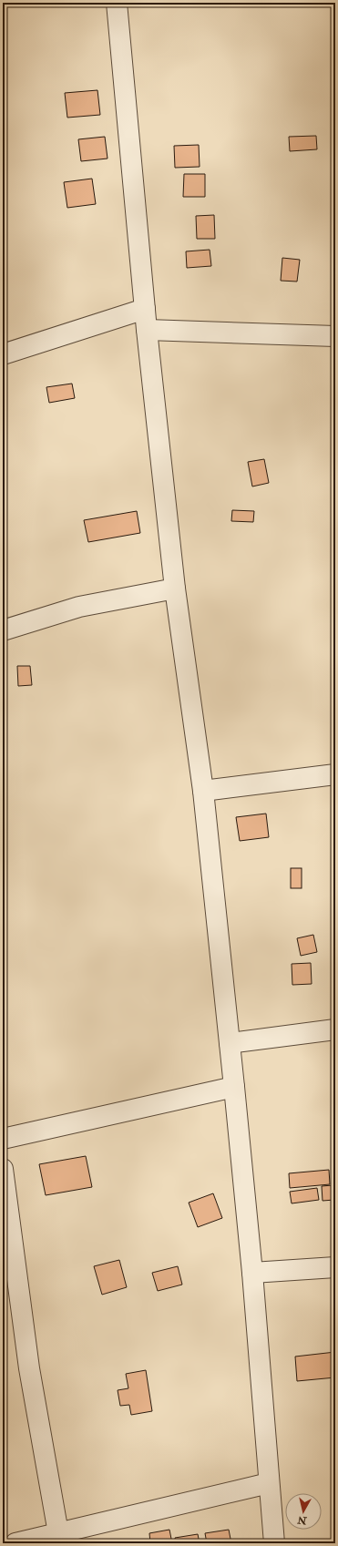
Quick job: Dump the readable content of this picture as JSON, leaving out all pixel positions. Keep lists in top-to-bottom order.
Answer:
{
  "north": "bottom"
}
